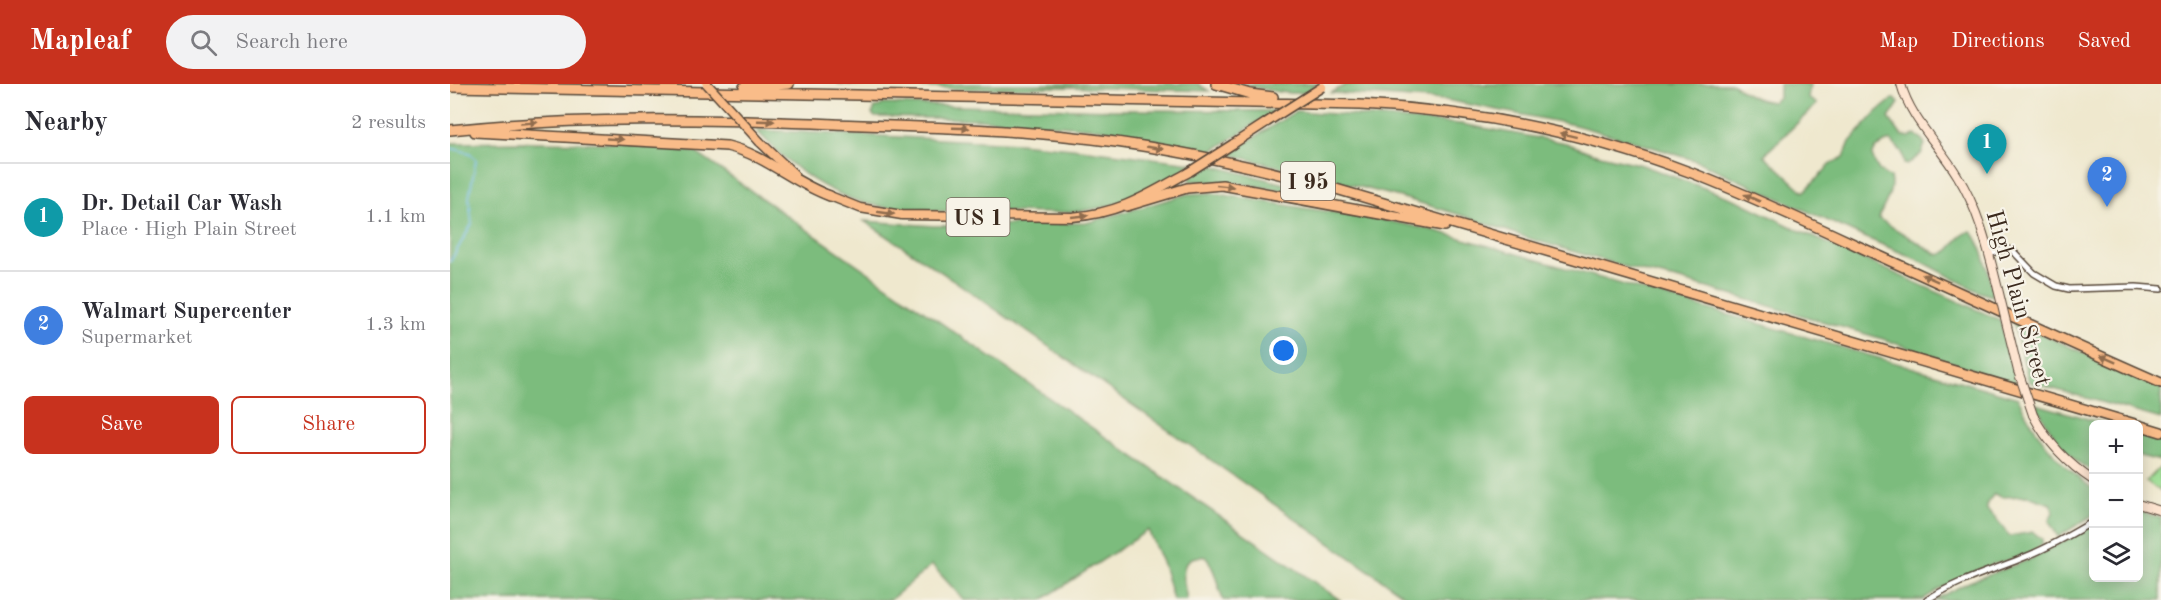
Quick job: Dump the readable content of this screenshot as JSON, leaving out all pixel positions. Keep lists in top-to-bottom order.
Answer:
{
  "streets": {
    "highway": ["I 95"],
    "main road": ["US 1", "High Plain Street"]
  },
  "page": {
    "header": "Mapleaf",
    "search": "Search here",
    "nav": ["Map", "Directions", "Saved"],
    "heading": ["Nearby", "2 results"],
    "pins": ["1", "2"],
    "list": [
      {
        "mark": "1",
        "name": "Dr. Detail Car Wash",
        "note": "Place · High Plain Street",
        "value": "1.1 km"
      },
      {
        "mark": "2",
        "name": "Walmart Supercenter",
        "note": "Supermarket",
        "value": "1.3 km"
      }
    ],
    "buttons": ["Save", "Share"],
    "map_buttons": ["+", "−"]
  }
}
